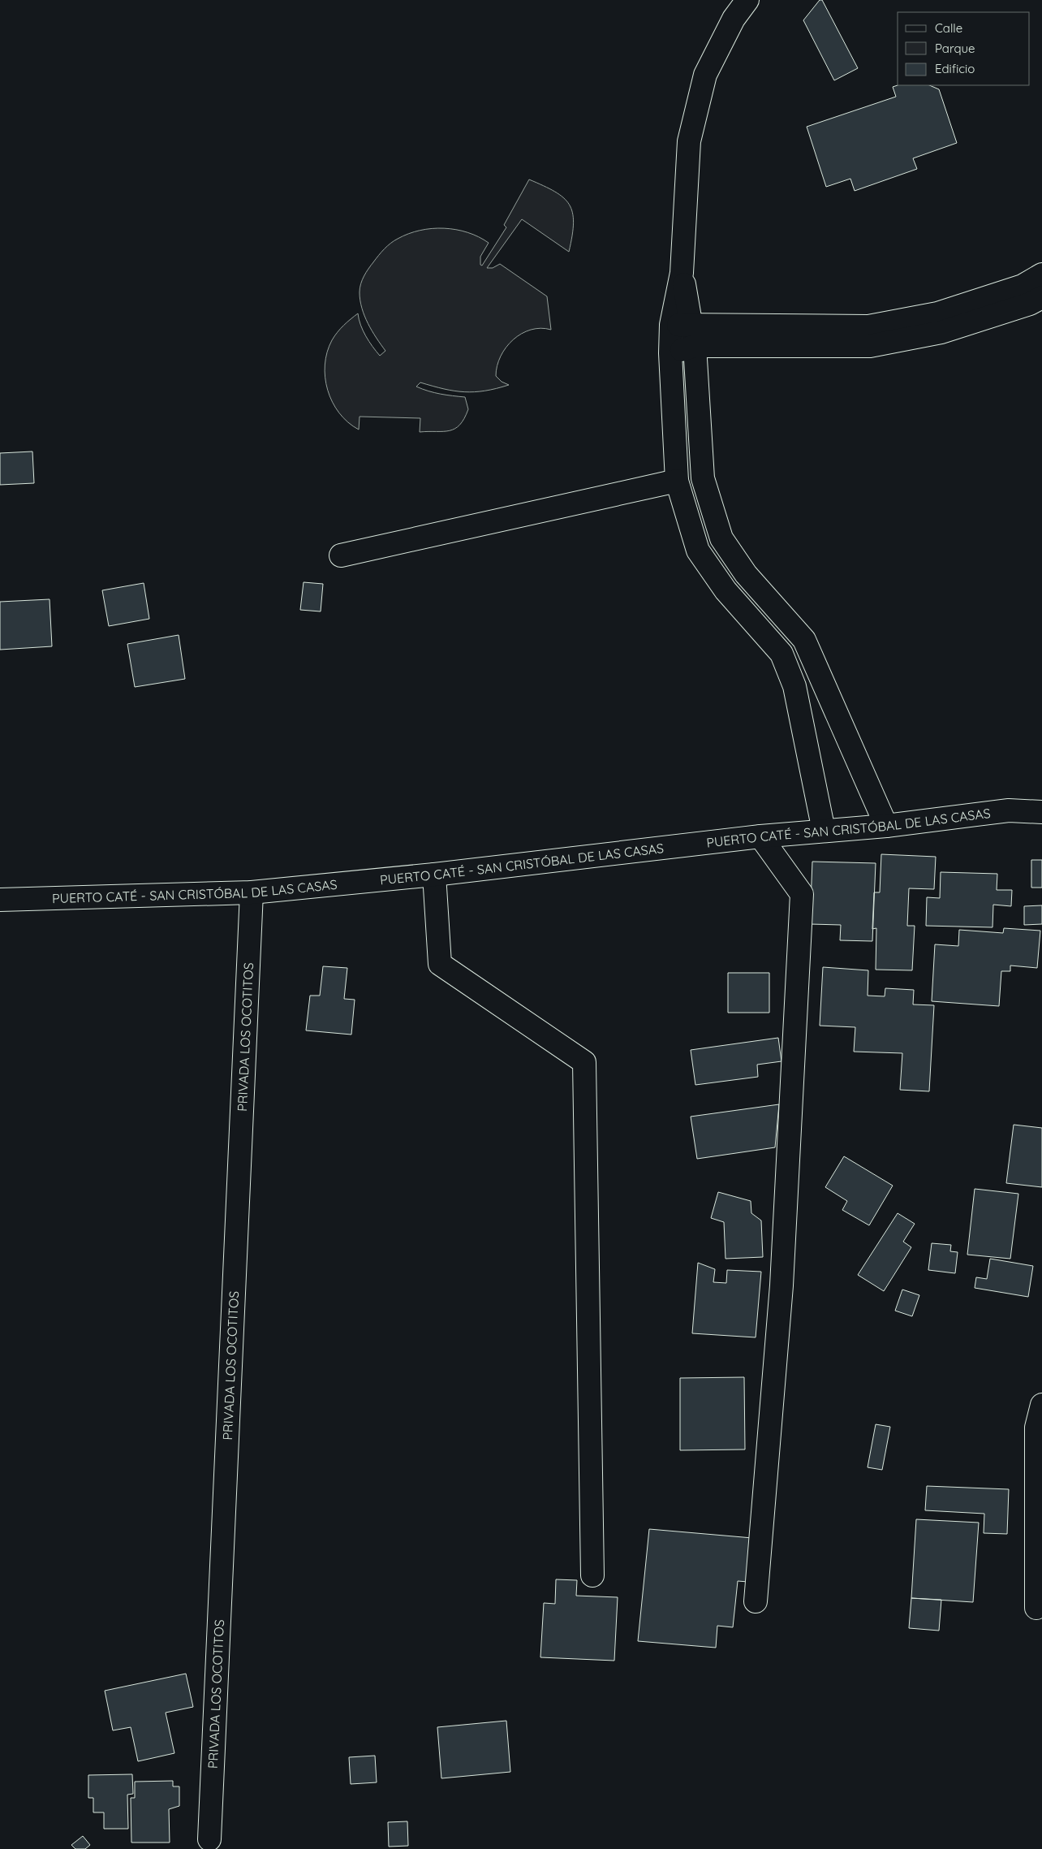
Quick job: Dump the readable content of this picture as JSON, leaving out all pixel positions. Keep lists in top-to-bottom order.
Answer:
{
  "streets": {
    "street": ["PUERTO CATÉ - SAN CRISTÓBAL DE LAS CASAS", "PRIVADA LOS OCOTITOS"]
  },
  "crossings": [
    ["PUERTO CATÉ - SAN CRISTÓBAL DE LAS CASAS", "PRIVADA LOS OCOTITOS"]
  ],
  "legend": ["Calle", "Parque", "Edificio"]
}
